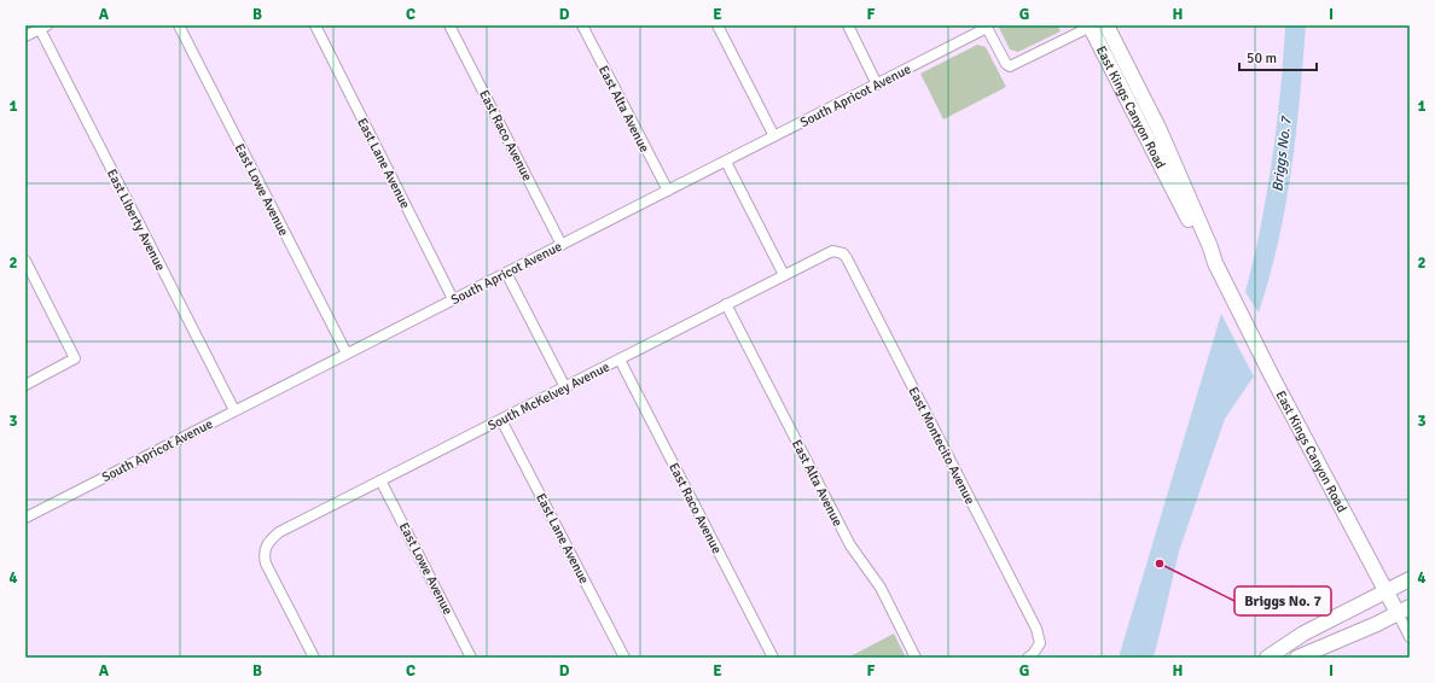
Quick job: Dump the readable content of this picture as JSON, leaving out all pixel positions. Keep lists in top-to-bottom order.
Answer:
{
  "streets": {
    "main road": ["East Kings Canyon Road"],
    "street": [
      "South Apricot Avenue",
      "East Alta Avenue",
      "East Raco Avenue",
      "East Lane Avenue",
      "East Lowe Avenue",
      "East Liberty Avenue",
      "South McKelvey Avenue",
      "East Montecito Avenue"
    ]
  },
  "crossings": [
    ["South Apricot Avenue", "East Alta Avenue"],
    ["South Apricot Avenue", "East Raco Avenue"],
    ["South Apricot Avenue", "East Lane Avenue"],
    ["South Apricot Avenue", "East Lowe Avenue"],
    ["South Apricot Avenue", "East Liberty Avenue"],
    ["East Alta Avenue", "South McKelvey Avenue"],
    ["East Raco Avenue", "South McKelvey Avenue"],
    ["East Lane Avenue", "South McKelvey Avenue"],
    ["East Lowe Avenue", "South McKelvey Avenue"],
    ["South McKelvey Avenue", "East Montecito Avenue"]
  ],
  "water": ["Briggs No. 7"],
  "places": ["Briggs No. 7"],
  "scale_bar": "50 m",
  "grid": {
    "columns": [
      "A",
      "B",
      "C",
      "D",
      "E",
      "F",
      "G",
      "H",
      "I"
    ],
    "rows": [
      "1",
      "2",
      "3",
      "4"
    ]
  }
}
